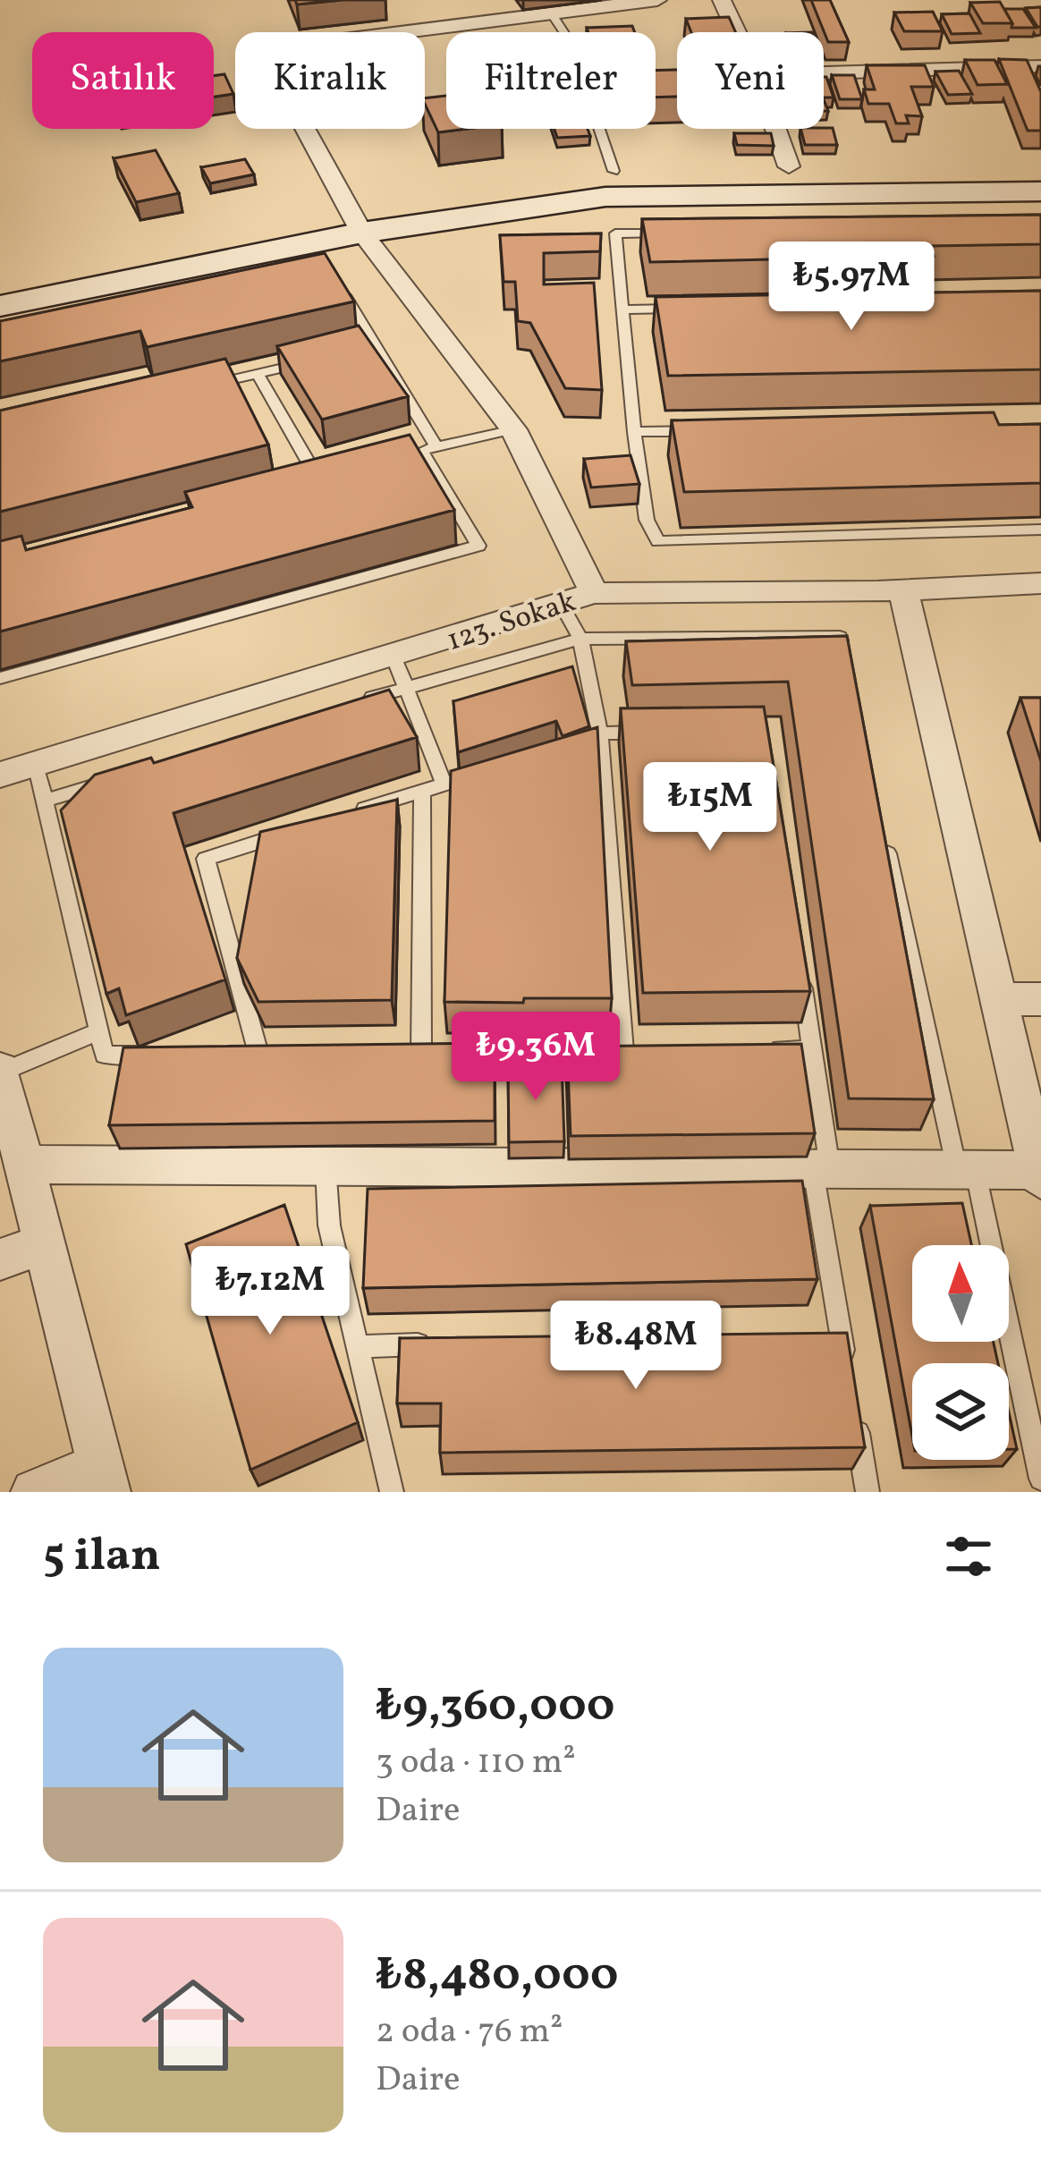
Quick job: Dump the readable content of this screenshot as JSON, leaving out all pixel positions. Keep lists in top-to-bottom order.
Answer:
{
  "streets": {
    "street": ["123. Sokak"]
  },
  "north": "top",
  "page": {
    "chip": [
      "Satılık",
      "Kiralık",
      "Filtreler",
      "Yeni"
    ],
    "price": [
      "₺5.97M",
      "₺15M",
      "₺9.36M",
      "₺7.12M",
      "₺8.48M"
    ],
    "heading": "5 ilan",
    "list": [
      {
        "name": "₺9,360,000",
        "note": "3 oda · 110 m² · Daire"
      },
      {
        "name": "₺8,480,000",
        "note": "2 oda · 76 m² · Daire"
      }
    ]
  }
}
